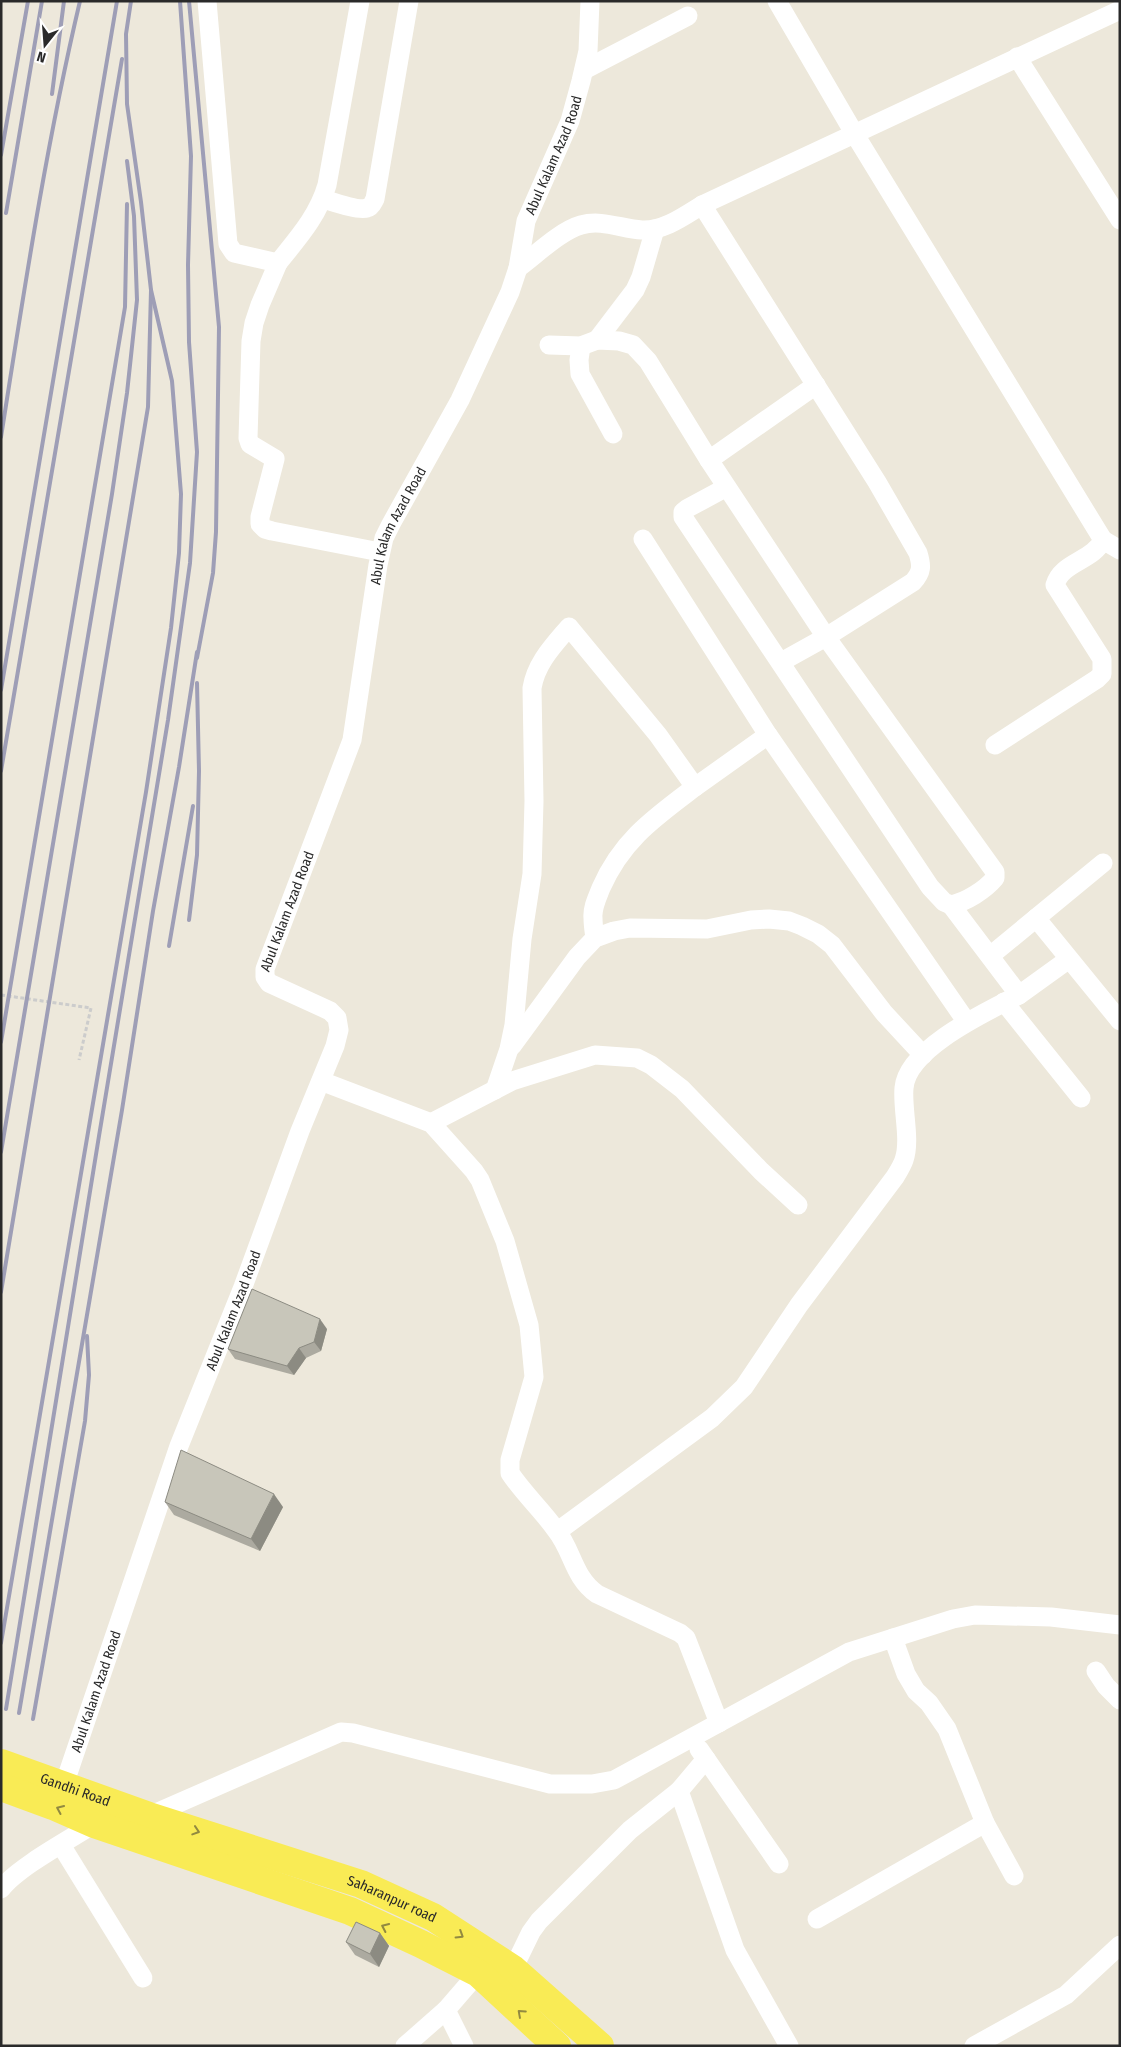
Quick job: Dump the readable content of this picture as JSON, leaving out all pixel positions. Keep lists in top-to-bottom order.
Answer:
{
  "streets": {
    "main road": ["Gandhi Road", "Saharanpur road"],
    "street": ["Abul Kalam Azad Road"]
  },
  "crossings": [
    ["Abul Kalam Azad Road", "Gandhi Road"],
    ["Gandhi Road", "Saharanpur road"]
  ],
  "north": "bottom"
}
